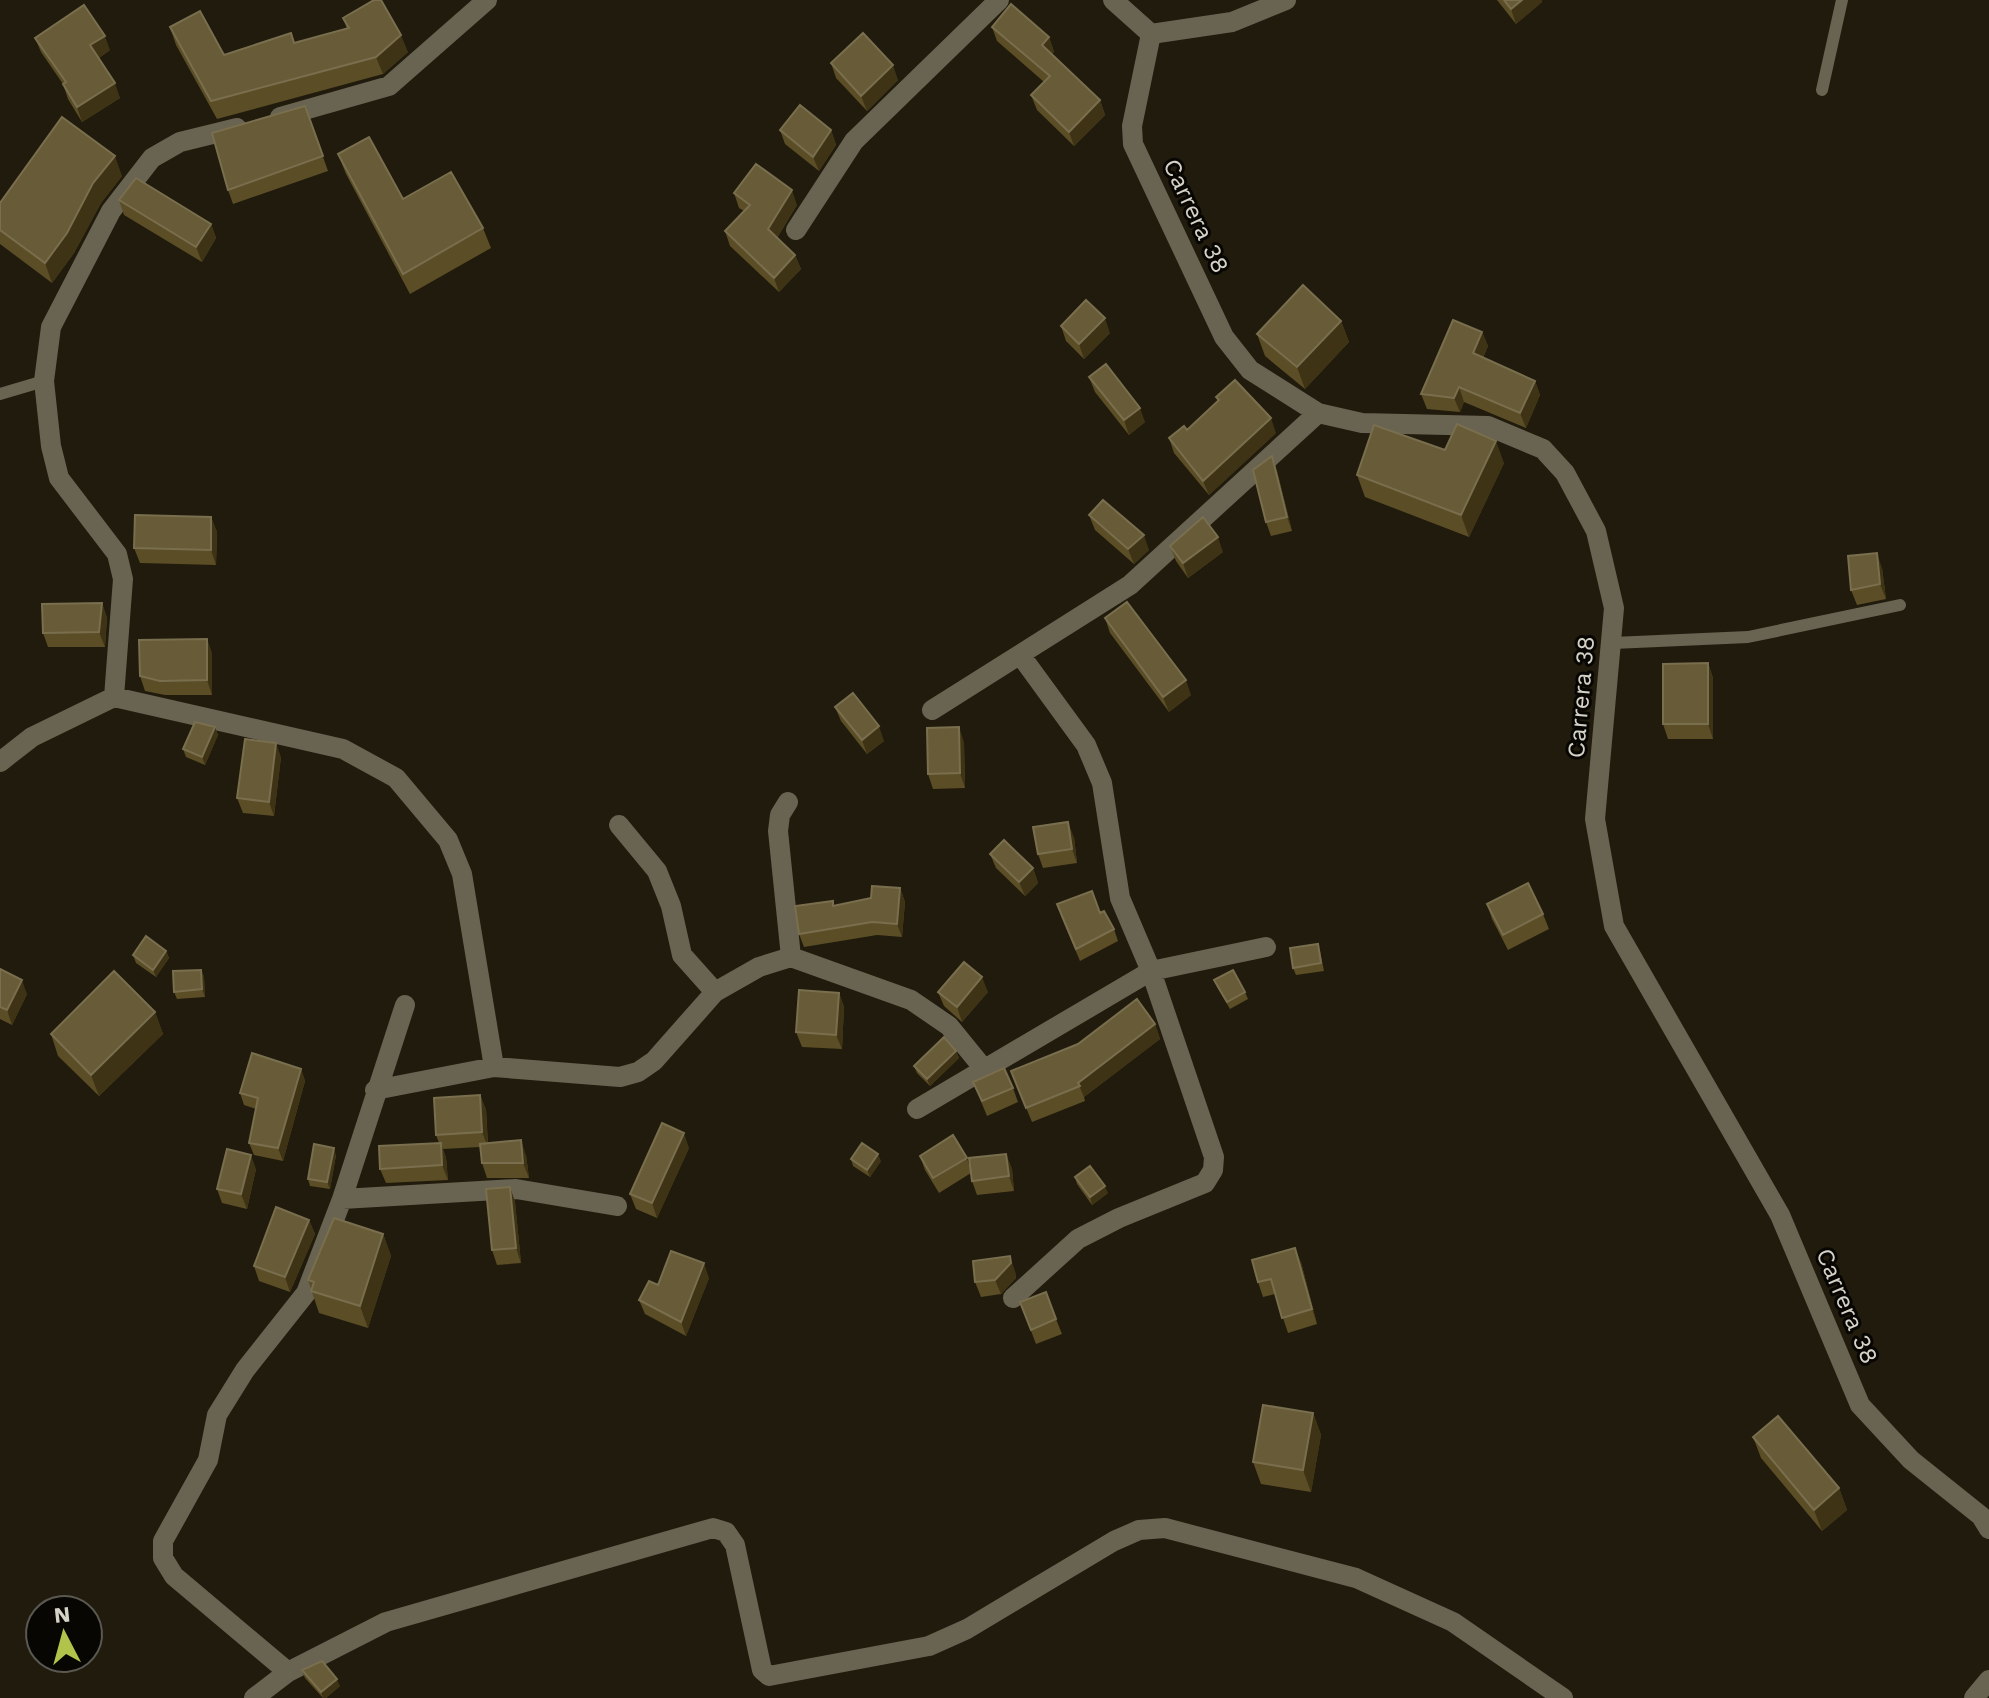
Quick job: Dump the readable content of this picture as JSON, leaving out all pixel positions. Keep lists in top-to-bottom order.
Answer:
{
  "streets": {
    "street": ["Carrera 38"]
  },
  "north": "top"
}
